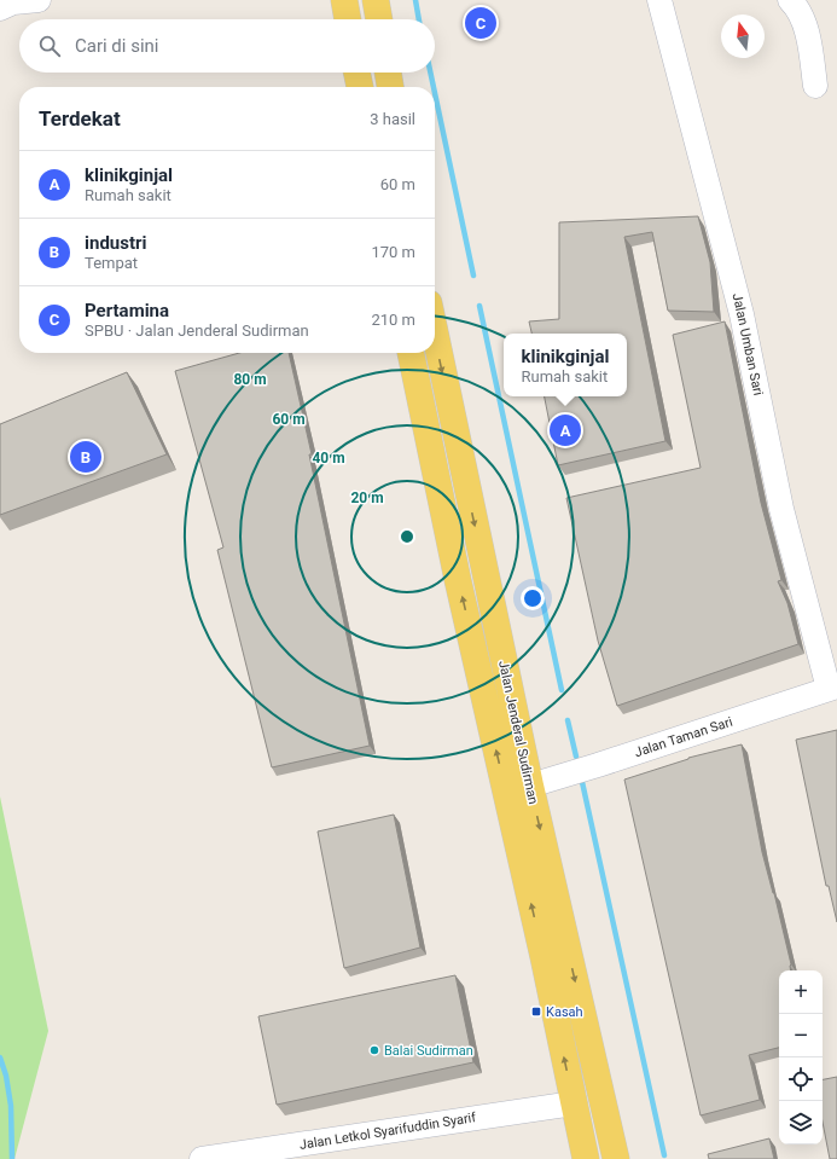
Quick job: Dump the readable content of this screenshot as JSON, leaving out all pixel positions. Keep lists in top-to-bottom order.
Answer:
{
  "streets": {
    "main road": ["Jalan Jenderal Sudirman"],
    "street": ["Jalan Umban Sari", "Jalan Taman Sari", "Jalan Letkol Syarifuddin Syarif"]
  },
  "crossings": [
    ["Jalan Umban Sari", "Jalan Taman Sari"],
    ["Jalan Jenderal Sudirman", "Jalan Taman Sari"],
    ["Jalan Jenderal Sudirman", "Jalan Letkol Syarifuddin Syarif"]
  ],
  "places": {
    "transit": ["Kasah"],
    "other": ["Balai Sudirman"]
  },
  "north": "top",
  "page": {
    "pins": ["C", "A", "B"],
    "search": "Cari di sini",
    "heading": ["Terdekat", "3 hasil"],
    "list": [
      {
        "mark": "A",
        "name": "klinikginjal",
        "note": "Rumah sakit",
        "value": "60 m"
      },
      {
        "mark": "B",
        "name": "industri",
        "note": "Tempat",
        "value": "170 m"
      },
      {
        "mark": "C",
        "name": "Pertamina",
        "note": "SPBU · Jalan Jenderal Sudirman",
        "value": "210 m"
      }
    ],
    "popup": ["klinikginjal", "Rumah sakit"],
    "map_buttons": ["+", "−"]
  },
  "rings": [
    "80 m",
    "60 m",
    "40 m",
    "20 m"
  ]
}
